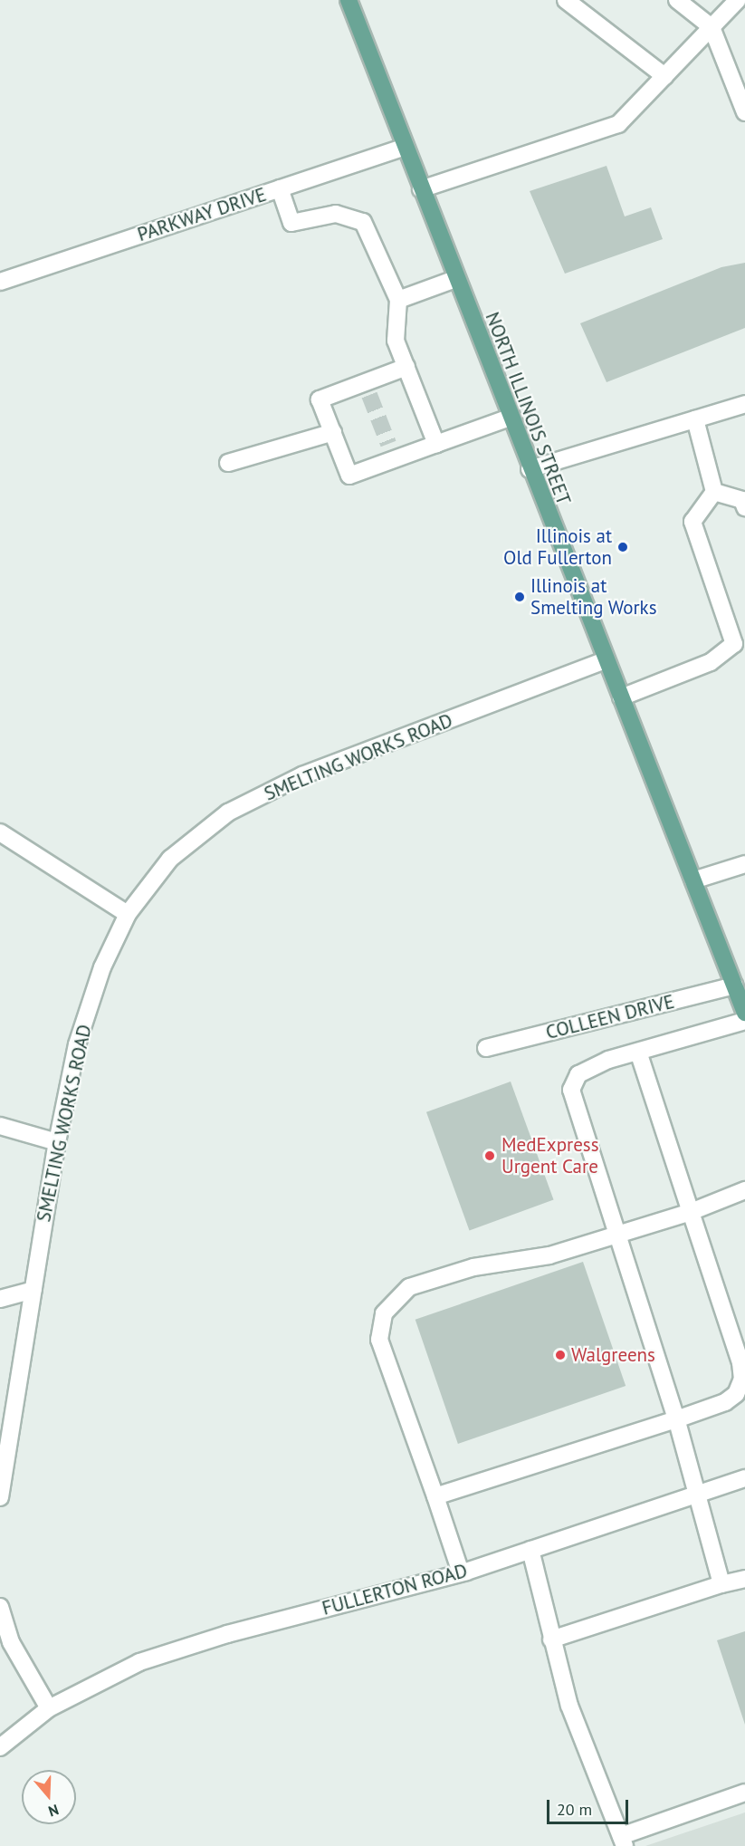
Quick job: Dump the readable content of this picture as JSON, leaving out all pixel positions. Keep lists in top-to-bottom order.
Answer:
{
  "streets": {
    "main road": ["NORTH ILLINOIS STREET"],
    "street": [
      "PARKWAY DRIVE",
      "SMELTING WORKS ROAD",
      "COLLEEN DRIVE",
      "FULLERTON ROAD"
    ]
  },
  "crossings": [
    ["PARKWAY DRIVE", "NORTH ILLINOIS STREET"],
    ["NORTH ILLINOIS STREET", "SMELTING WORKS ROAD"],
    ["NORTH ILLINOIS STREET", "COLLEEN DRIVE"]
  ],
  "places": [
    "Illinois at Old Fullerton",
    "Illinois at Smelting Works",
    "MedExpress Urgent Care",
    "Walgreens"
  ],
  "scale_bar": "20 m",
  "north": "bottom"
}
